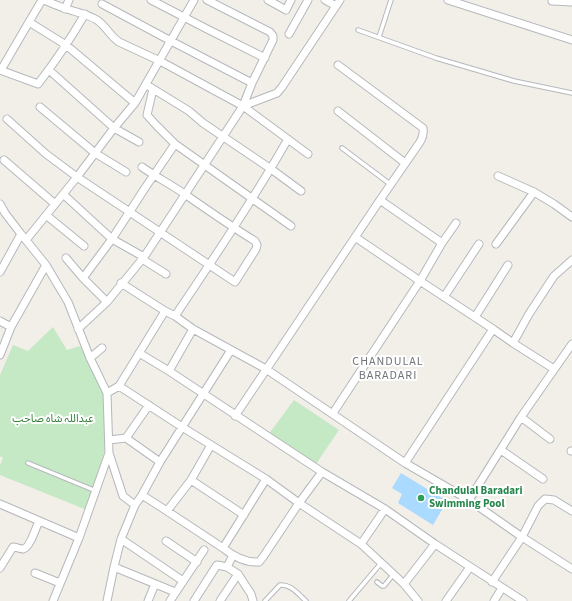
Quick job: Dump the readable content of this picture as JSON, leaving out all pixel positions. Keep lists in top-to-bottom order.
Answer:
{
  "districts": ["CHANDULAL BARADARI"],
  "parks": ["عبداللہ شاہ صاحب"],
  "places": ["Chandulal Baradari Swimming Pool"]
}
